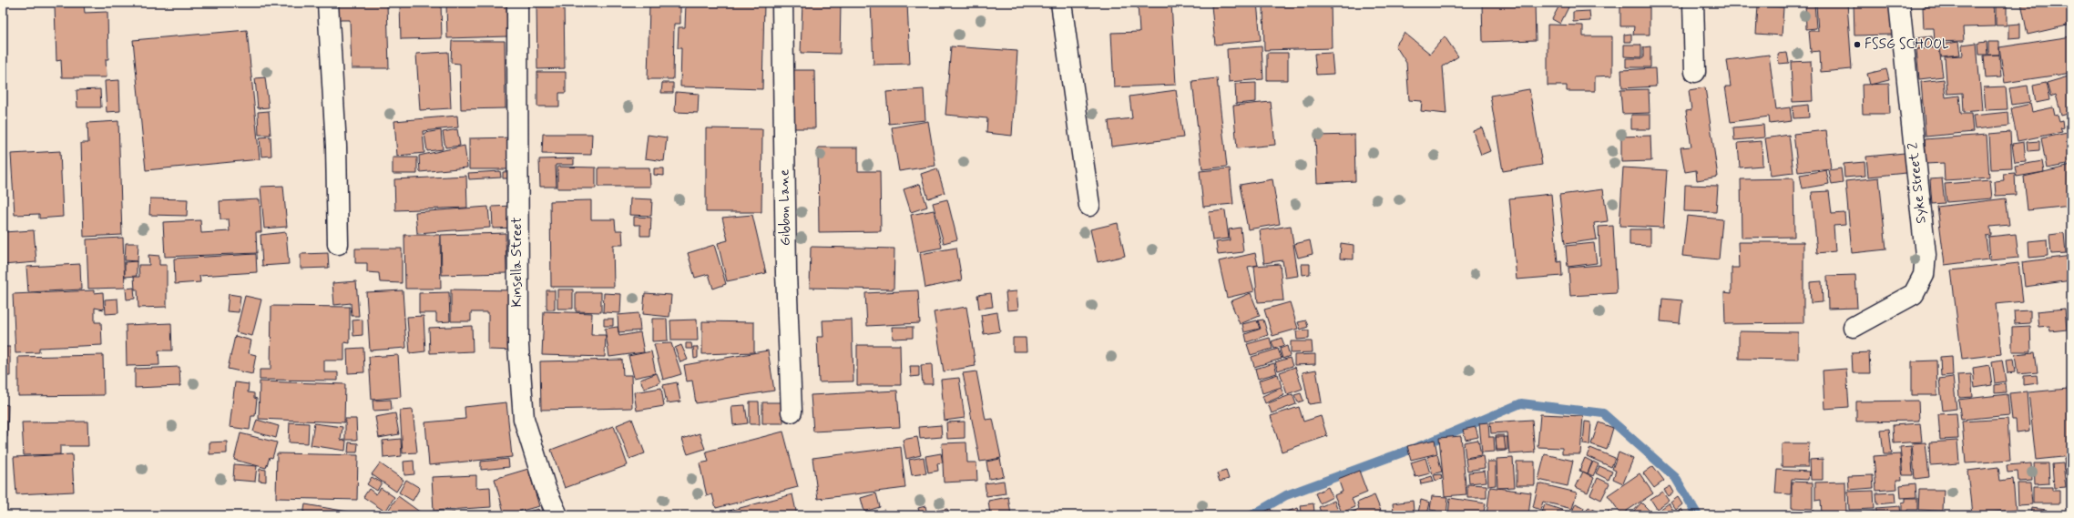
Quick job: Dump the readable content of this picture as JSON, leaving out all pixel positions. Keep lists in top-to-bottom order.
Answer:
{
  "streets": {
    "street": ["Syke Street 2", "Gibbon Lane", "Kinsella Street"]
  },
  "places": ["FSSG SCHOOL"]
}
